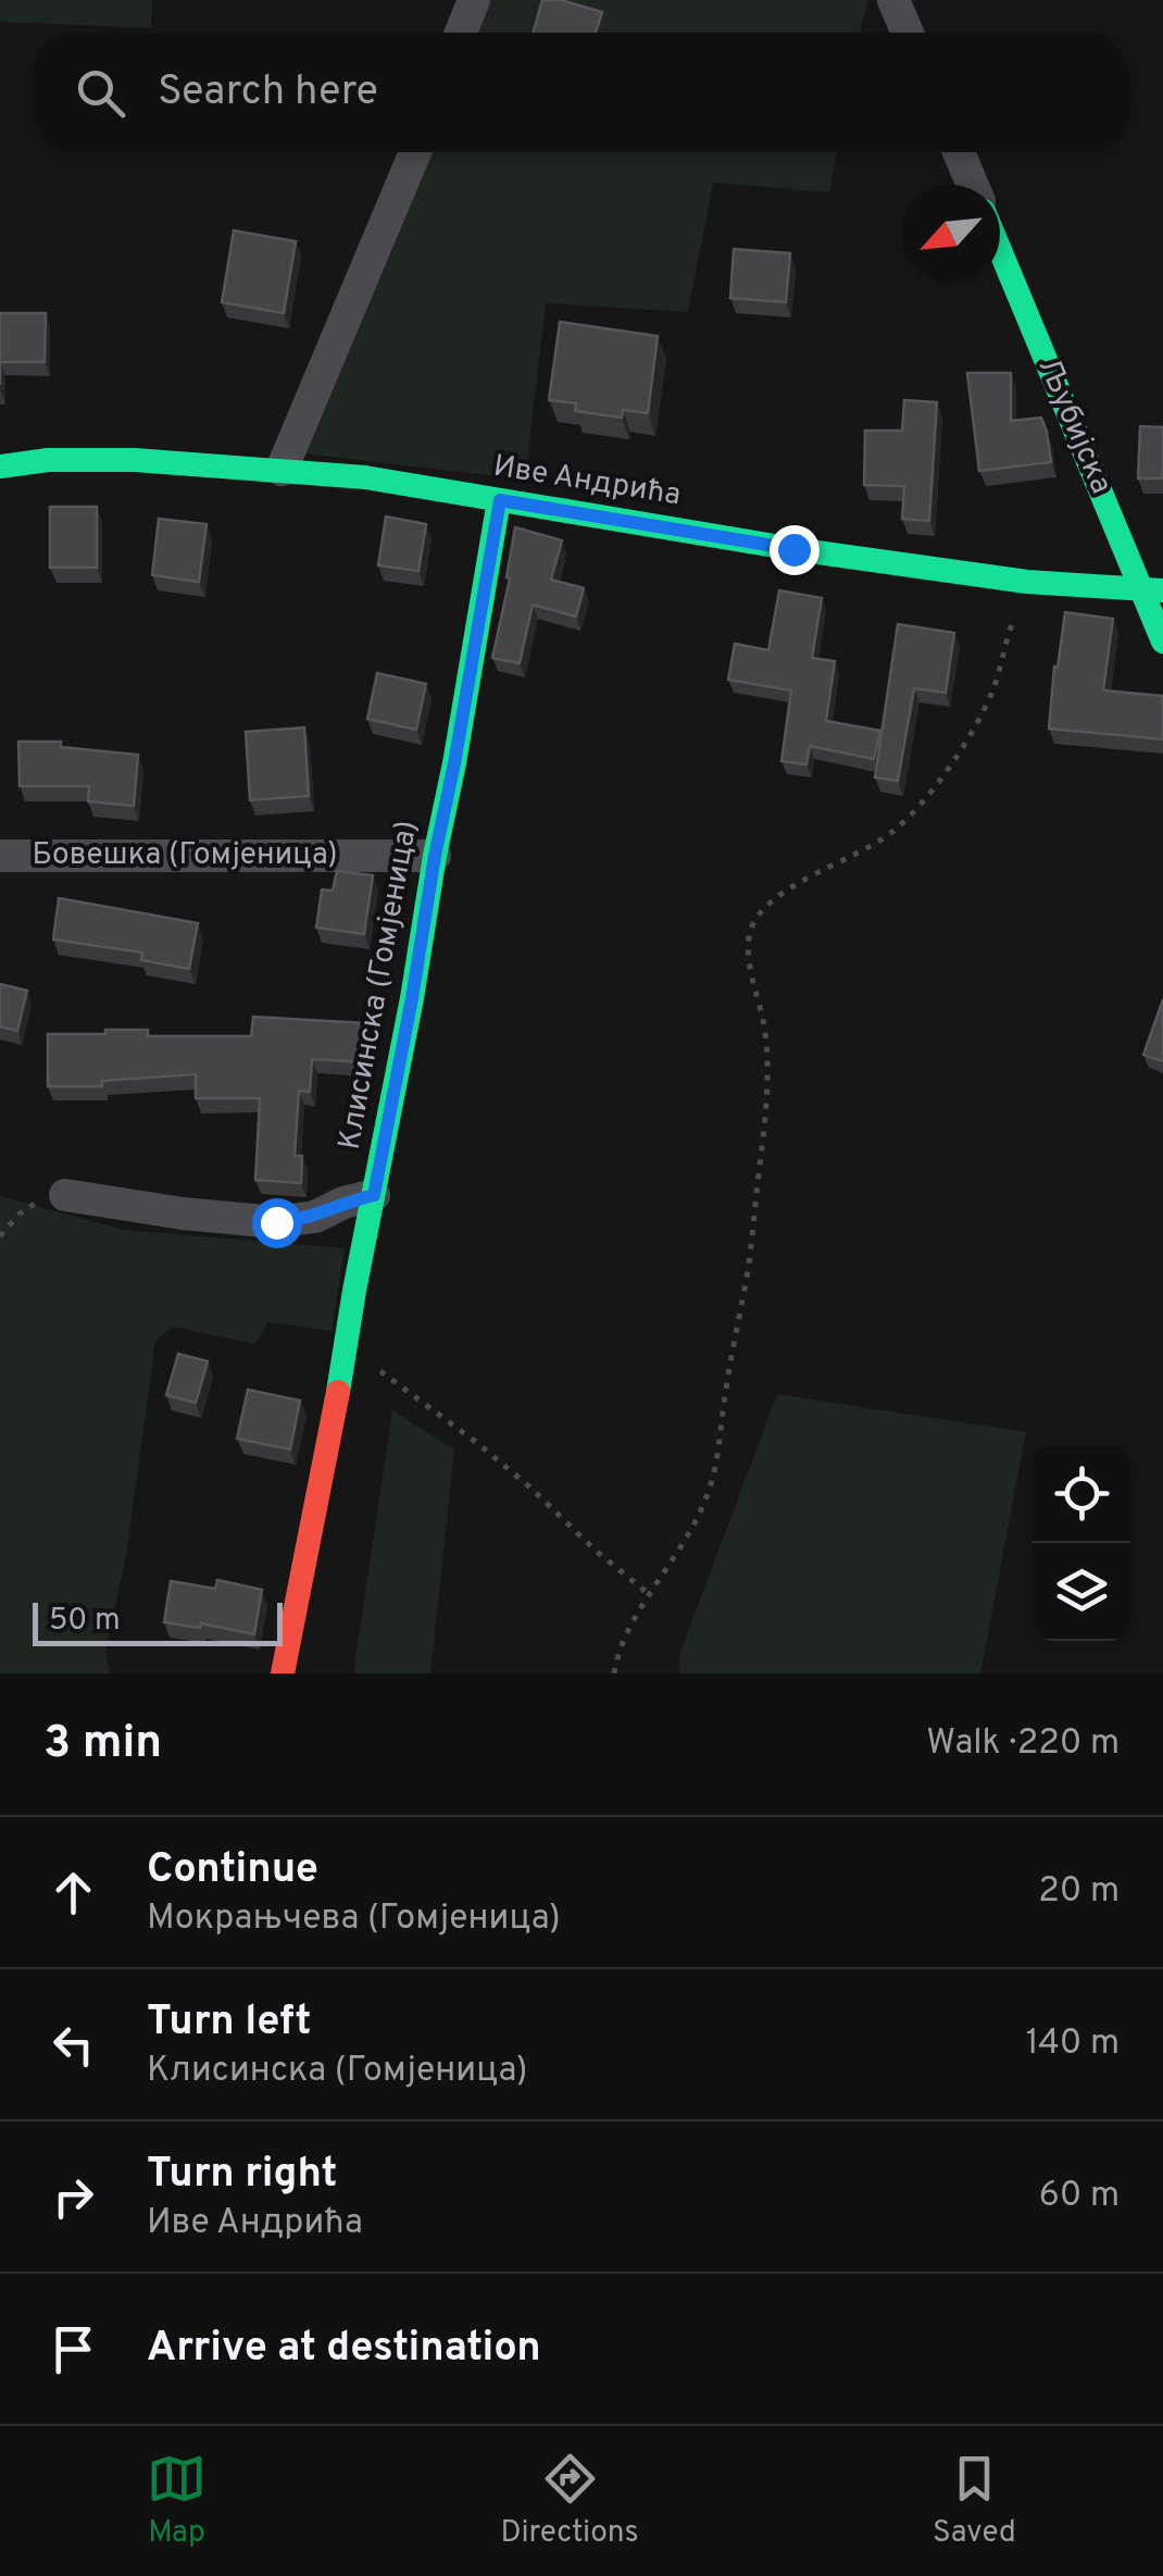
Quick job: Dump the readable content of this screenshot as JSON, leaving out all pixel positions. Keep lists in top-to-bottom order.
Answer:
{
  "streets": {
    "street": [
      "Љубијска",
      "Иве Андрића",
      "Бовешка (Гомјеница)",
      "Клисинска (Гомјеница)"
    ]
  },
  "crossings": [
    ["Љубијска", "Иве Андрића"],
    ["Иве Андрића", "Клисинска (Гомјеница)"],
    ["Бовешка (Гомјеница)", "Клисинска (Гомјеница)"]
  ],
  "scale_bar": "50 m",
  "north": "bottom left",
  "page": {
    "search": "Search here",
    "scale": "50 m",
    "heading": ["3 min", "Walk · 220 m"],
    "list": [
      ["Continue", "Мокрањчева (Гомјеница)", "20 m"],
      ["Turn left", "Клисинска (Гомјеница)", "140 m"],
      ["Turn right", "Иве Андрића", "60 m"],
      "Arrive at destination"
    ],
    "nav": ["Map", "Directions", "Saved"]
  }
}
